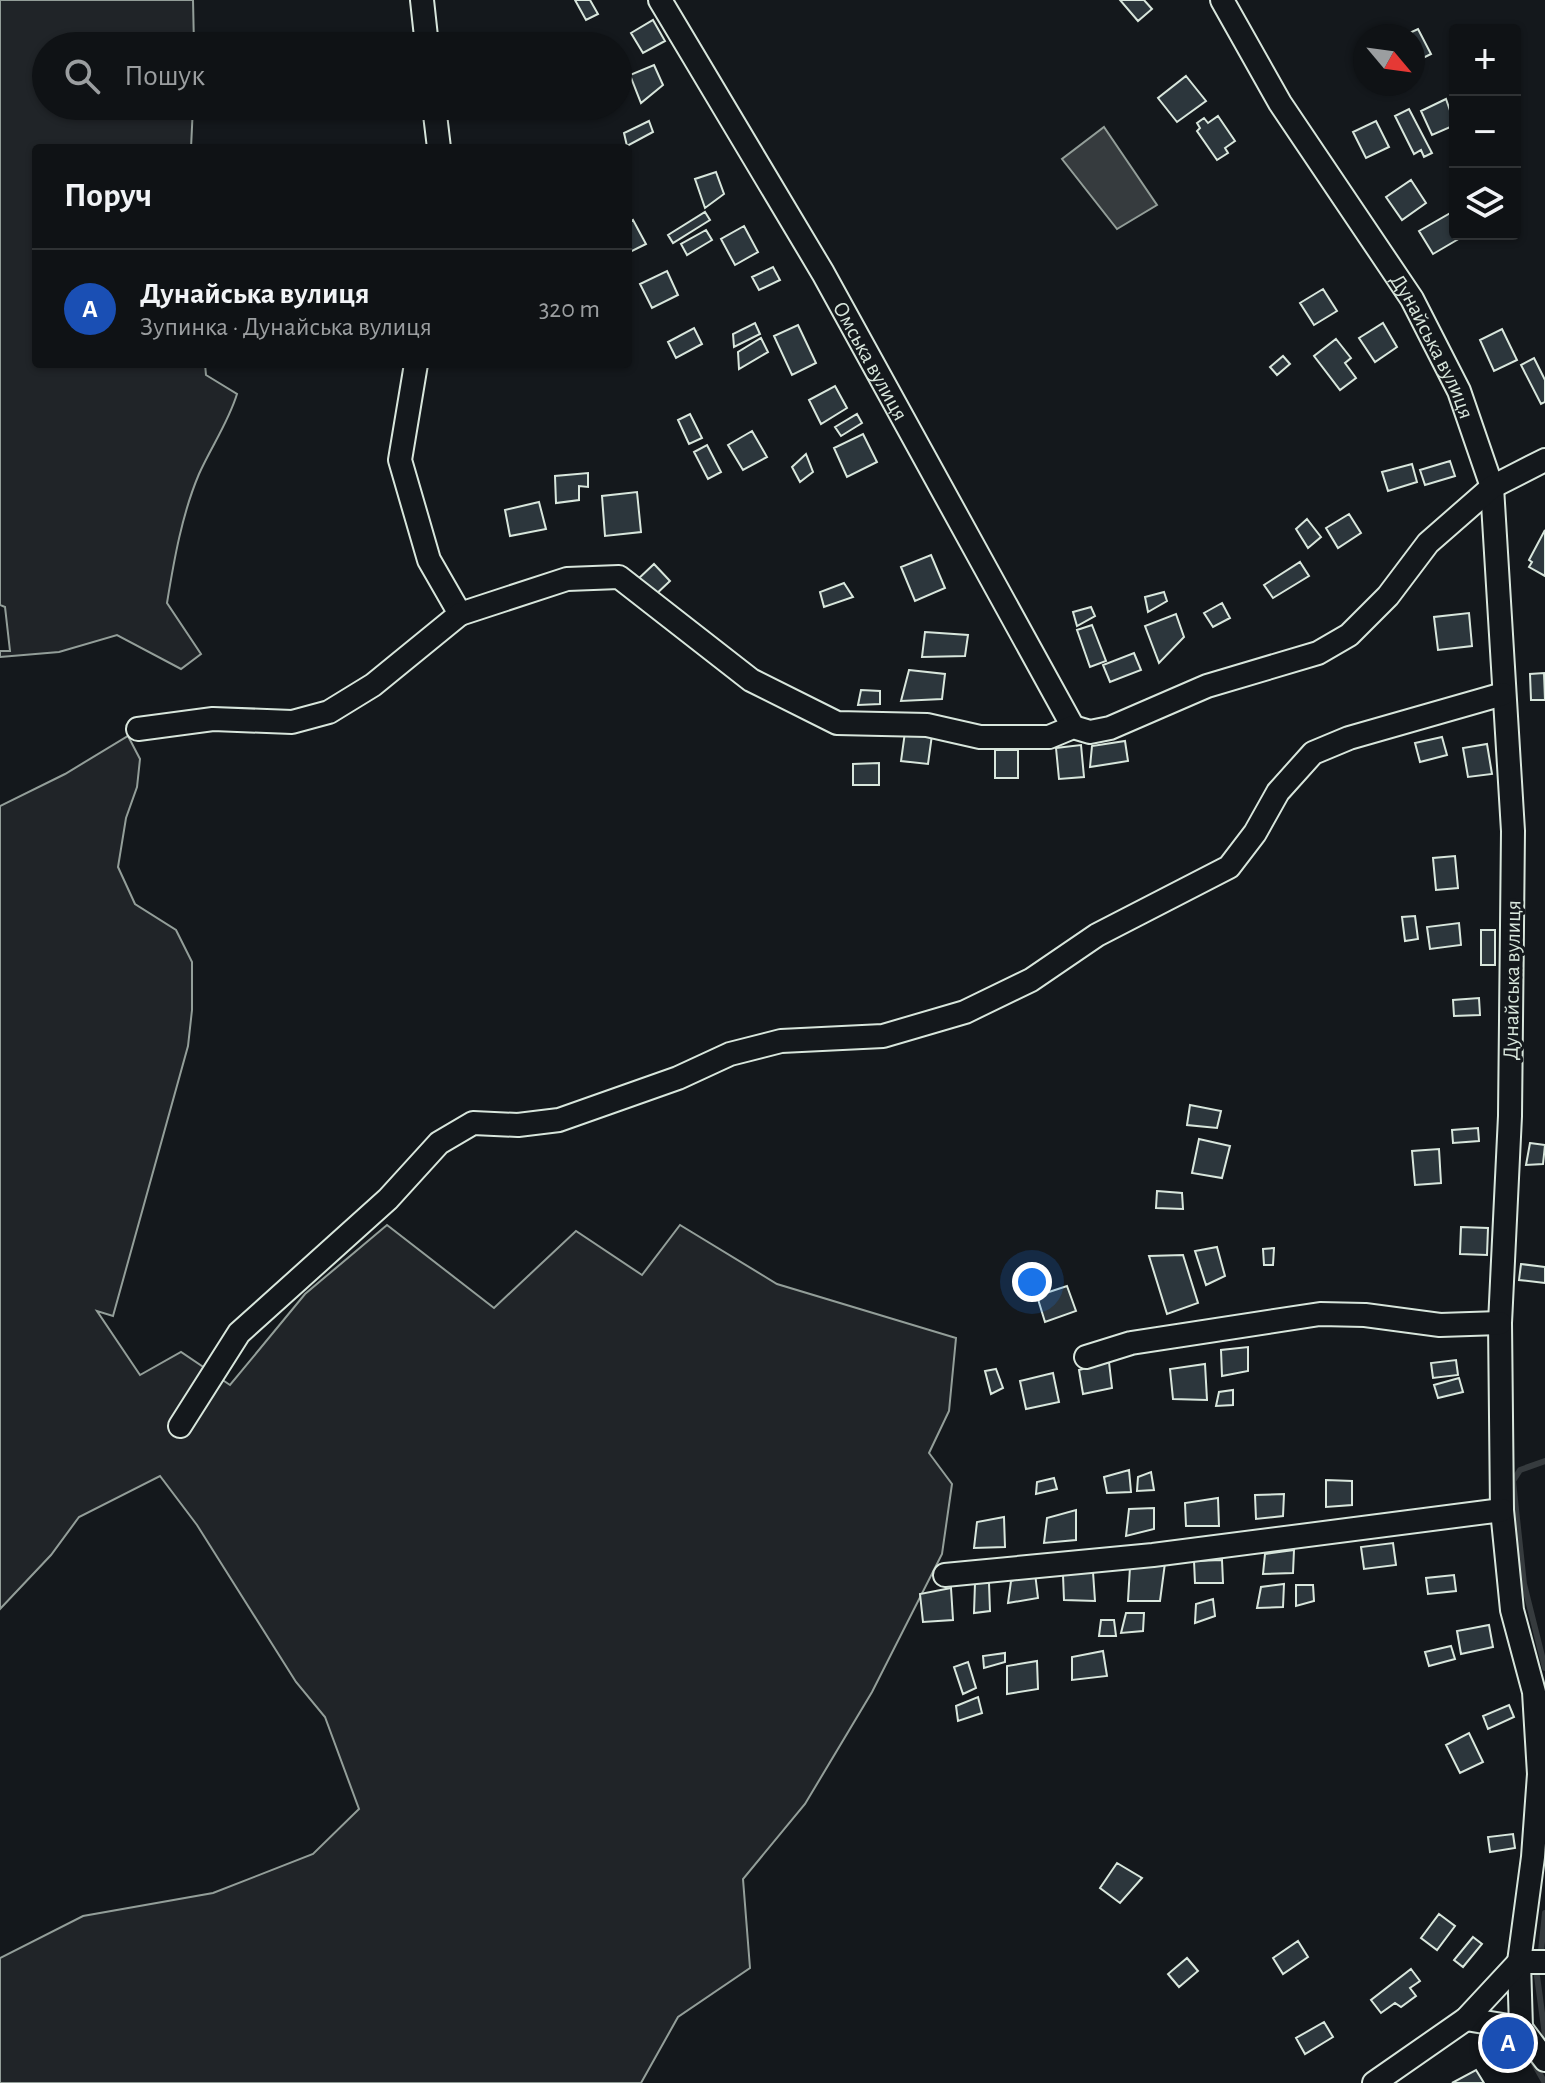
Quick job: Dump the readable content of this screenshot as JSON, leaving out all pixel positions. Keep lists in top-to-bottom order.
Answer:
{
  "streets": {
    "street": ["Дунайська вулиця", "Омська вулиця"]
  },
  "north": "bottom right",
  "page": {
    "map_buttons": ["+", "−"],
    "search": "Пошук",
    "heading": "Поруч",
    "list": [
      {
        "mark": "A",
        "name": "Дунайська вулиця",
        "note": "Зупинка · Дунайська вулиця",
        "value": "320 m"
      }
    ],
    "pins": "A"
  }
}
